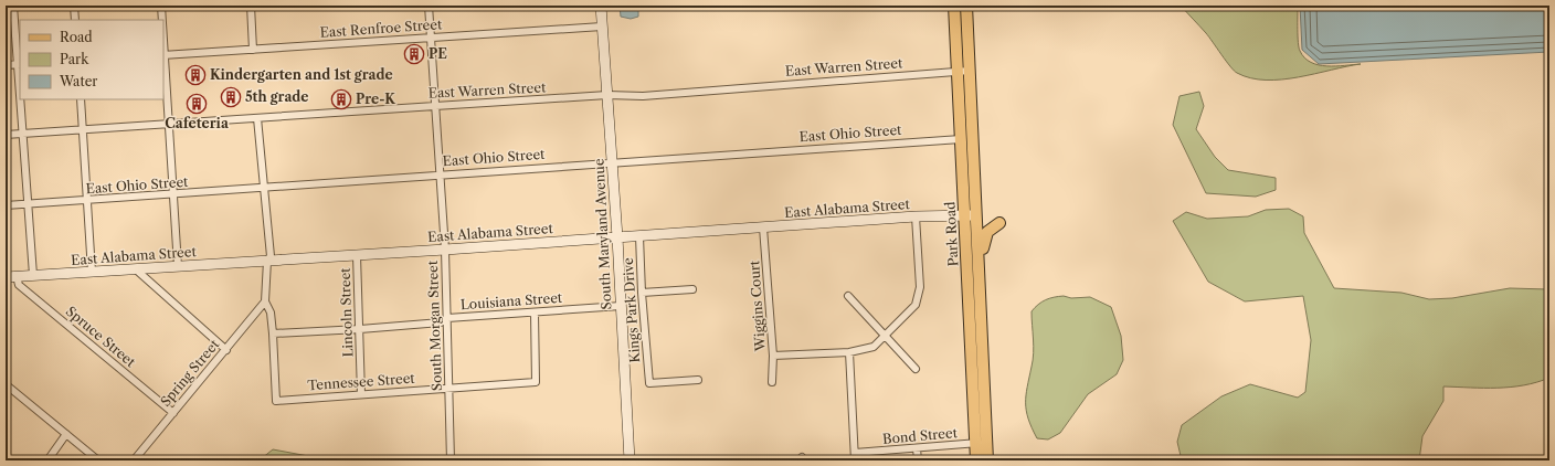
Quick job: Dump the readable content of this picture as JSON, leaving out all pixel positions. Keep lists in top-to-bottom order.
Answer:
{
  "streets": {
    "main road": ["Park Road"],
    "street": [
      "East Renfroe Street",
      "East Warren Street",
      "East Ohio Street",
      "East Alabama Street",
      "South Maryland Avenue",
      "Louisiana Street",
      "Wiggins Court",
      "Kings Park Drive",
      "Lincoln Street",
      "South Morgan Street",
      "Spruce Street",
      "Spring Street",
      "Tennessee Street",
      "Bond Street"
    ]
  },
  "crossings": [
    ["East Renfroe Street", "South Maryland Avenue"],
    ["East Renfroe Street", "South Morgan Street"],
    ["East Warren Street", "South Maryland Avenue"],
    ["East Warren Street", "Park Road"],
    ["East Warren Street", "South Morgan Street"],
    ["East Ohio Street", "South Maryland Avenue"],
    ["East Ohio Street", "Park Road"],
    ["East Ohio Street", "South Morgan Street"],
    ["East Alabama Street", "South Maryland Avenue"],
    ["East Alabama Street", "Park Road"],
    ["East Alabama Street", "Wiggins Court"],
    ["East Alabama Street", "Kings Park Drive"],
    ["East Alabama Street", "Lincoln Street"],
    ["East Alabama Street", "South Morgan Street"],
    ["East Alabama Street", "Spruce Street"],
    ["South Maryland Avenue", "Louisiana Street"],
    ["Park Road", "Bond Street"],
    ["Louisiana Street", "Lincoln Street"],
    ["Louisiana Street", "South Morgan Street"],
    ["Louisiana Street", "Tennessee Street"],
    ["Lincoln Street", "Tennessee Street"],
    ["South Morgan Street", "Tennessee Street"],
    ["Spruce Street", "Spring Street"]
  ],
  "places": {
    "building": [
      "PE",
      "Kindergarten and 1st grade",
      "5th grade",
      "Pre-K",
      "Cafeteria"
    ]
  },
  "legend": ["Road", "Park", "Water"]
}
